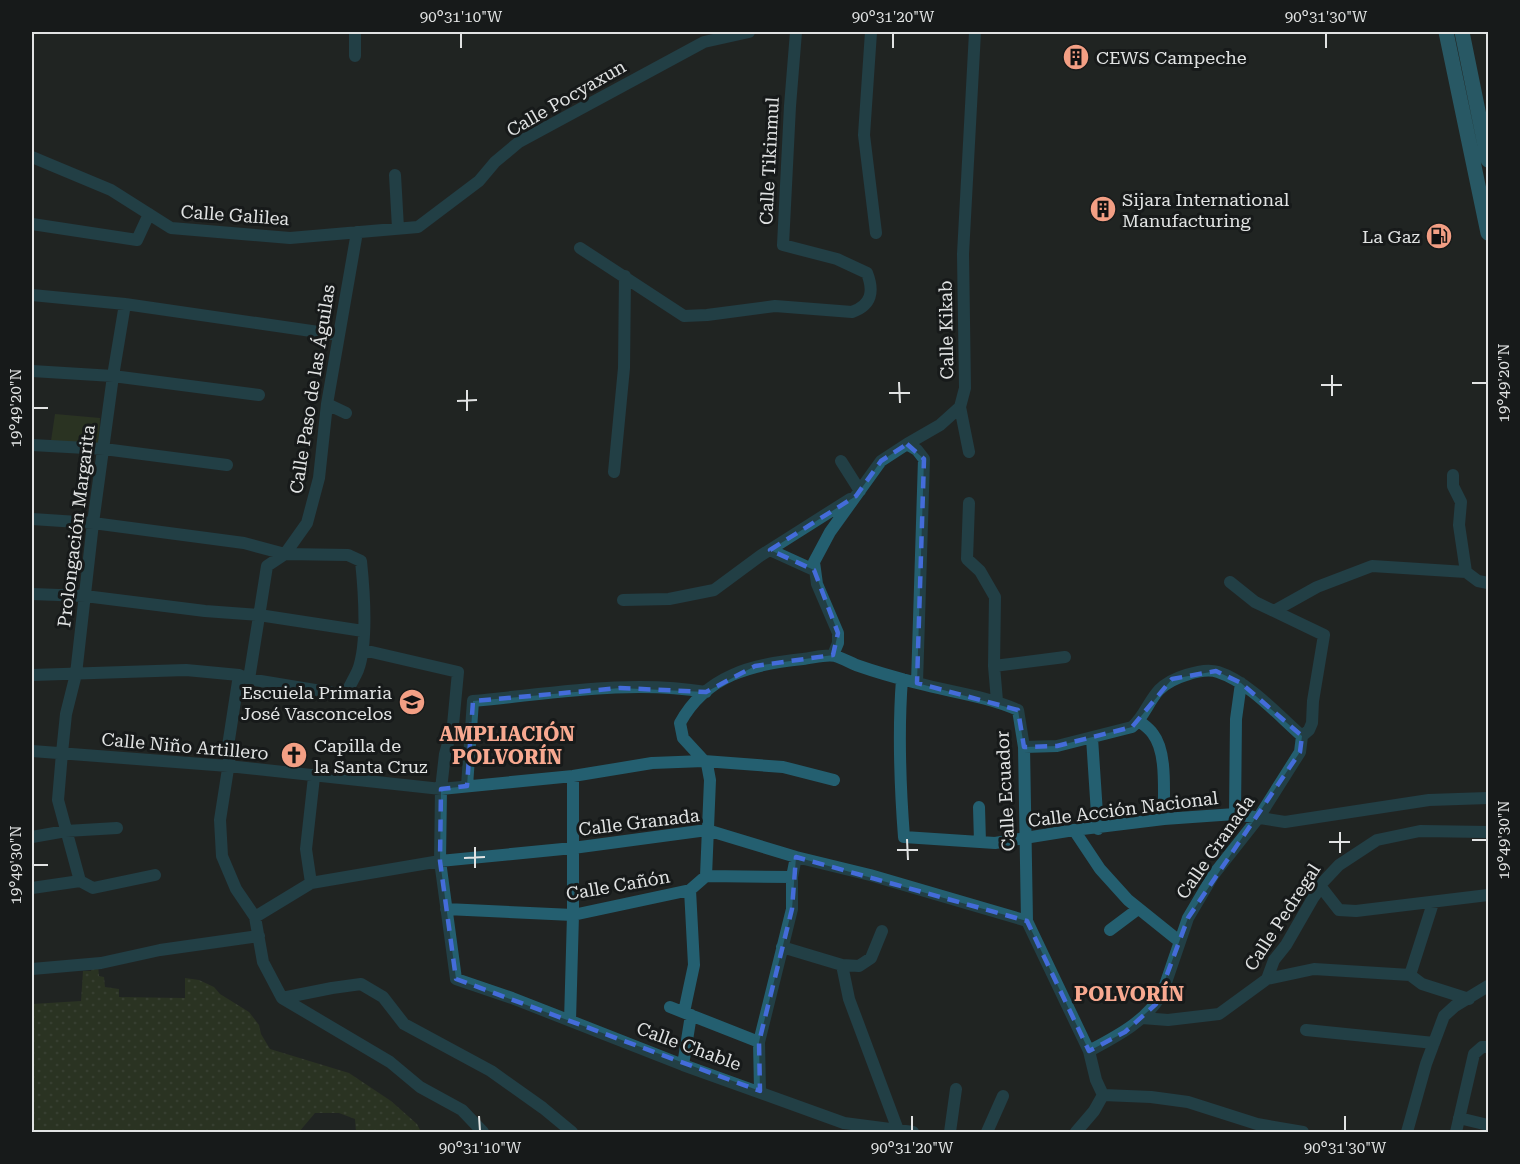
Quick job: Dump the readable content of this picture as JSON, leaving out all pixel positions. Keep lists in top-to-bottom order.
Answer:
{
  "streets": {
    "street": [
      "Calle Pocyaxun",
      "Calle Tikinmul",
      "Calle Galilea",
      "Calle Kikab",
      "Calle Paso de las Águilas",
      "Prolongación Margarita",
      "Calle Niño Artillero",
      "Calle Ecuador",
      "Calle Acción Nacional",
      "Calle Granada",
      "Calle Cañón",
      "Calle Pedregal",
      "Calle Chable"
    ]
  },
  "crossings": [
    ["Calle Pocyaxun", "Calle Galilea"],
    ["Calle Galilea", "Calle Paso de las Águilas"],
    ["Calle Paso de las Águilas", "Calle Niño Artillero"],
    ["Calle Paso de las Águilas", "Calle Granada"],
    ["Prolongación Margarita", "Calle Niño Artillero"],
    ["Calle Ecuador", "Calle Acción Nacional"],
    ["Calle Ecuador", "Calle Granada"],
    ["Calle Acción Nacional", "Calle Granada"],
    ["Calle Granada", "Calle Pedregal"],
    ["Calle Cañón", "Calle Chable"]
  ],
  "districts": ["AMPLIACIÓN POLVORÍN", "POLVORÍN"],
  "places": {
    "building": ["CEWS Campeche", "Sijara International Manufacturing"],
    "fuel station": ["La Gaz"],
    "school or university": ["Escuiela Primaria José Vasconcelos"],
    "church": ["Capilla de la Santa Cruz"]
  },
  "coordinates": [
    "90°31'10\"W",
    "90°31'20\"W",
    "90°31'30\"W",
    "19°49'20\"N",
    "19°49'30\"N"
  ]
}
